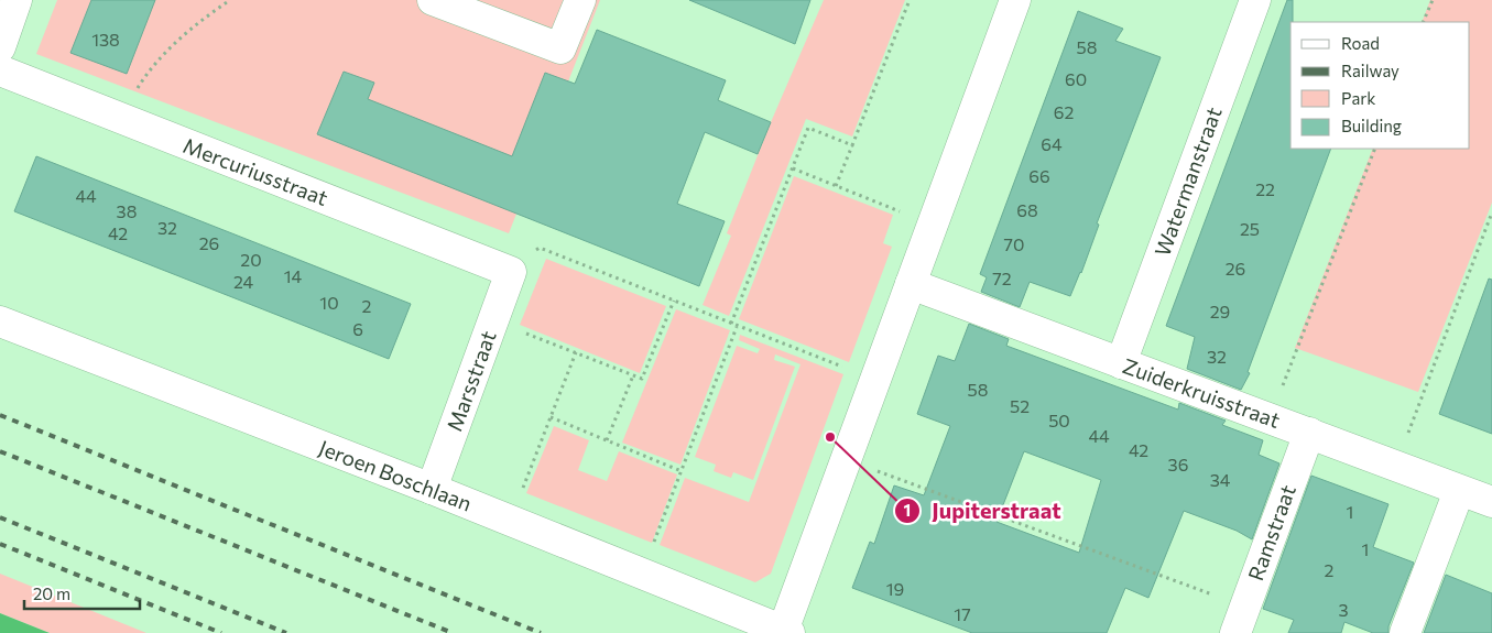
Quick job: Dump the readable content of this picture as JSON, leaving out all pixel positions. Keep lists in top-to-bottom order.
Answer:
{
  "streets": {
    "street": [
      "Mercuriusstraat",
      "Watermanstraat",
      "Marsstraat",
      "Zuiderkruisstraat",
      "Jeroen Boschlaan",
      "Ramstraat"
    ]
  },
  "crossings": [
    ["Mercuriusstraat", "Marsstraat"],
    ["Watermanstraat", "Zuiderkruisstraat"],
    ["Marsstraat", "Jeroen Boschlaan"],
    ["Zuiderkruisstraat", "Ramstraat"]
  ],
  "places": ["Jupiterstraat"],
  "house_numbers": [
    "138",
    "58",
    "60",
    "62",
    "64",
    "66",
    "22",
    "44",
    "68",
    "38",
    "32",
    "25",
    "42",
    "26",
    "70",
    "20",
    "26",
    "14",
    "72",
    "24",
    "10",
    "2",
    "29",
    "6",
    "32",
    "58",
    "52",
    "50",
    "44",
    "42",
    "36",
    "34",
    "1",
    "1",
    "2",
    "19",
    "3",
    "17"
  ],
  "legend": [
    "Road",
    "Railway",
    "Park",
    "Building"
  ],
  "scale_bar": "20 m"
}
